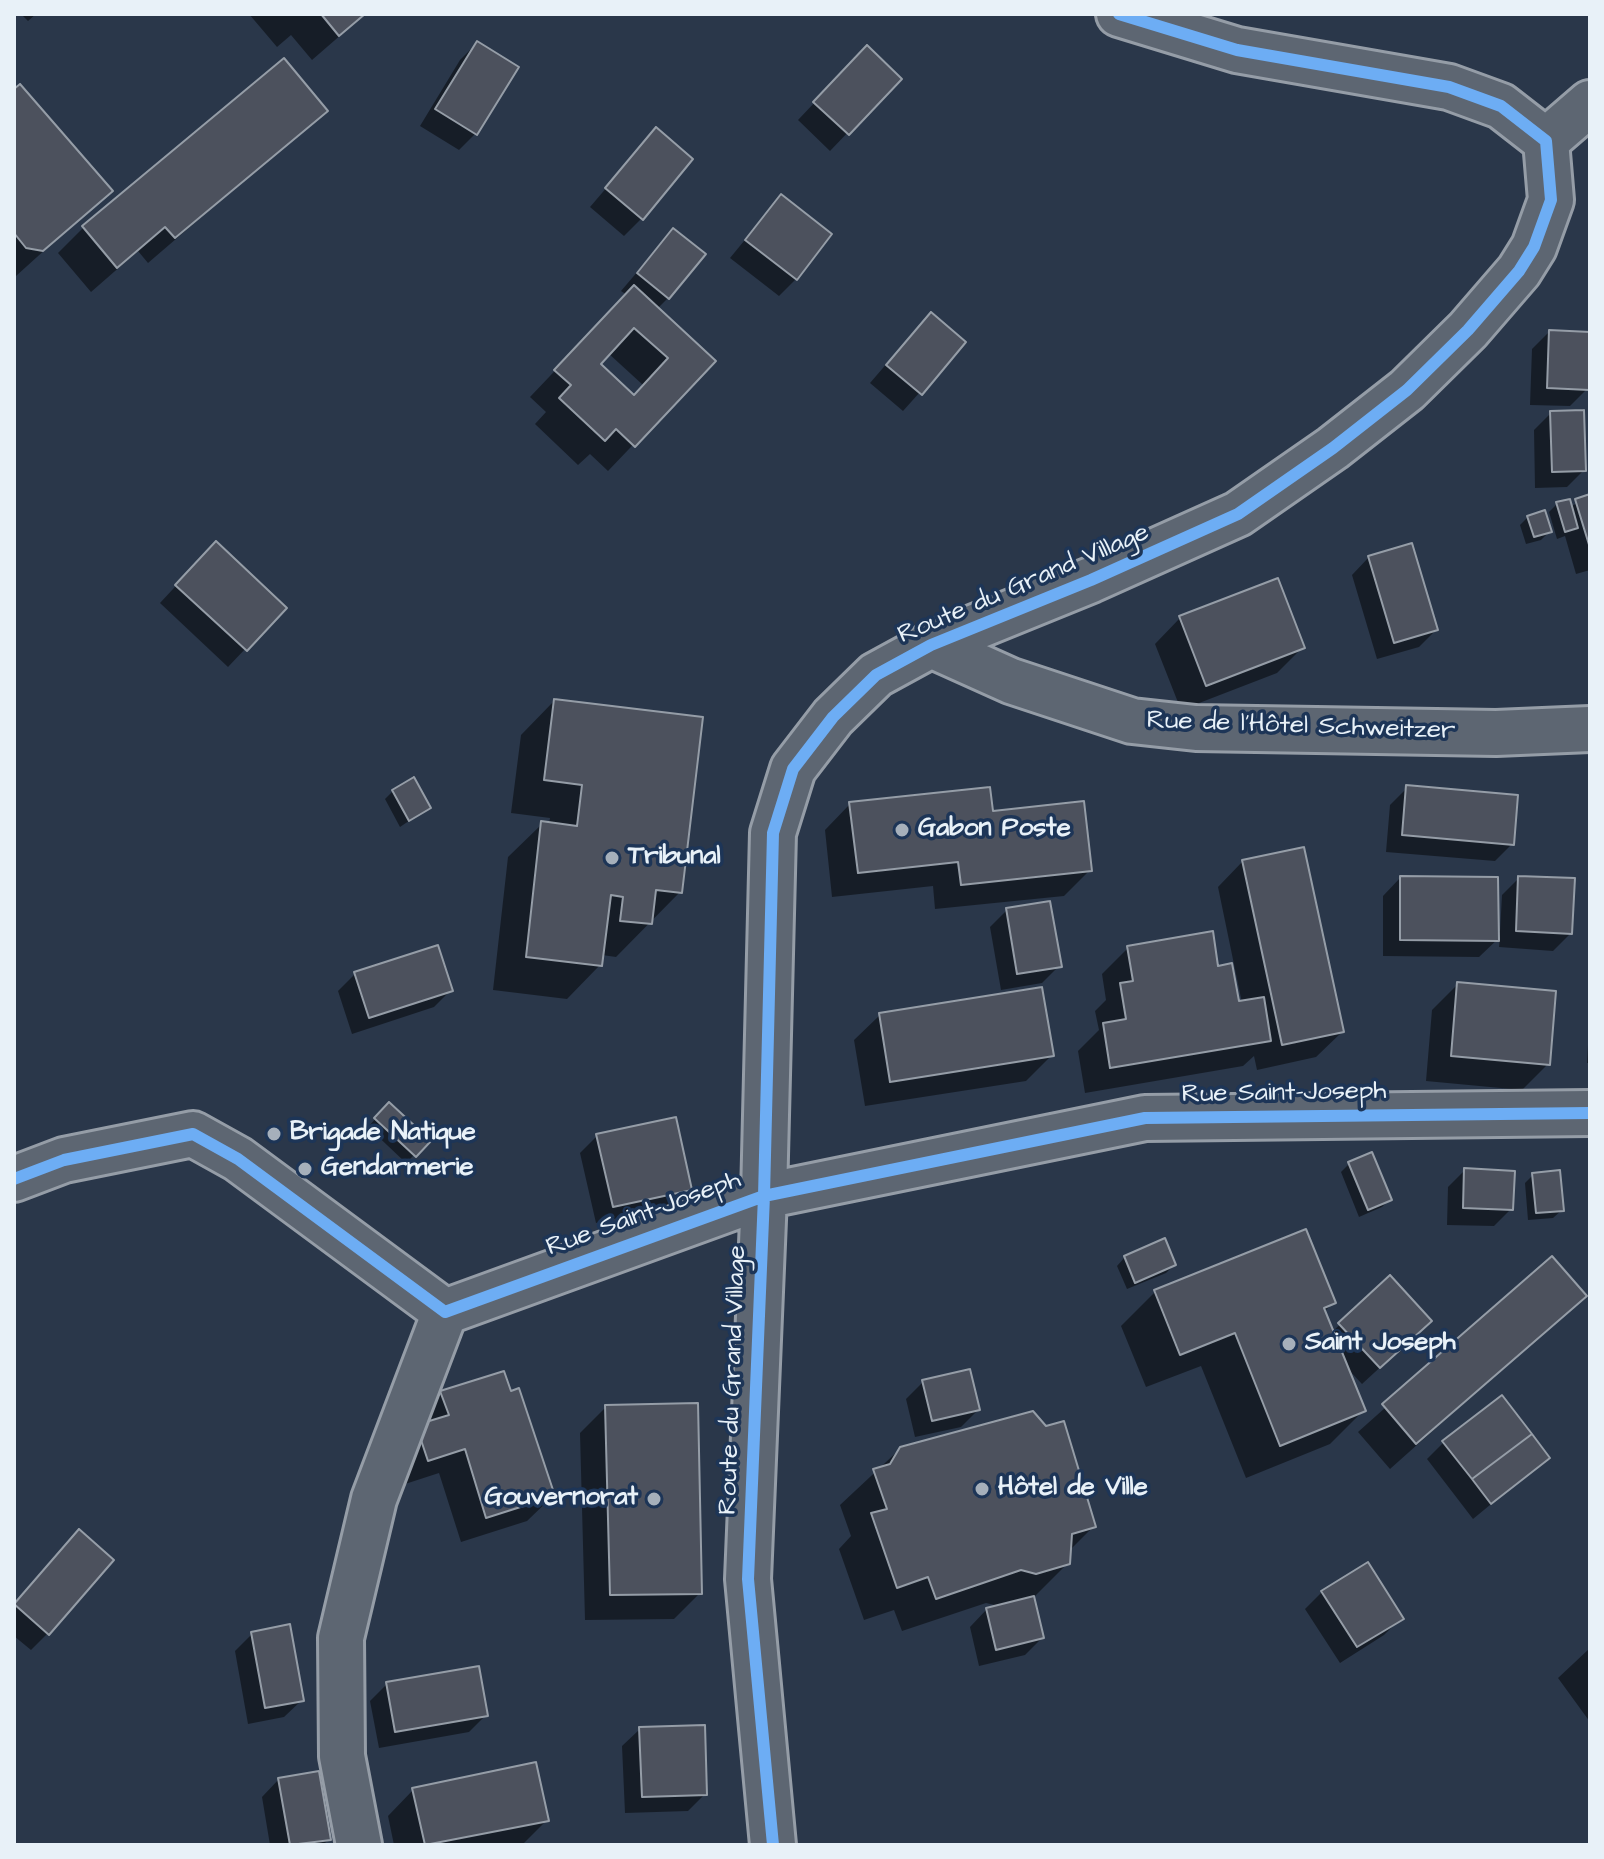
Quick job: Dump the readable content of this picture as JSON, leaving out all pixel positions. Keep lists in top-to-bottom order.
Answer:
{
  "streets": {
    "street": ["Route du Grand Village", "Rue de l'Hôtel Schweitzer", "Rue Saint-Joseph"]
  },
  "crossings": [
    ["Route du Grand Village", "Rue de l'Hôtel Schweitzer"],
    ["Route du Grand Village", "Rue Saint-Joseph"]
  ],
  "places": [
    "Gabon Poste",
    "Tribunal",
    "Brigade Natique",
    "Gendarmerie",
    "Saint Joseph",
    "Hôtel de Ville",
    "Gouvernorat"
  ]
}
